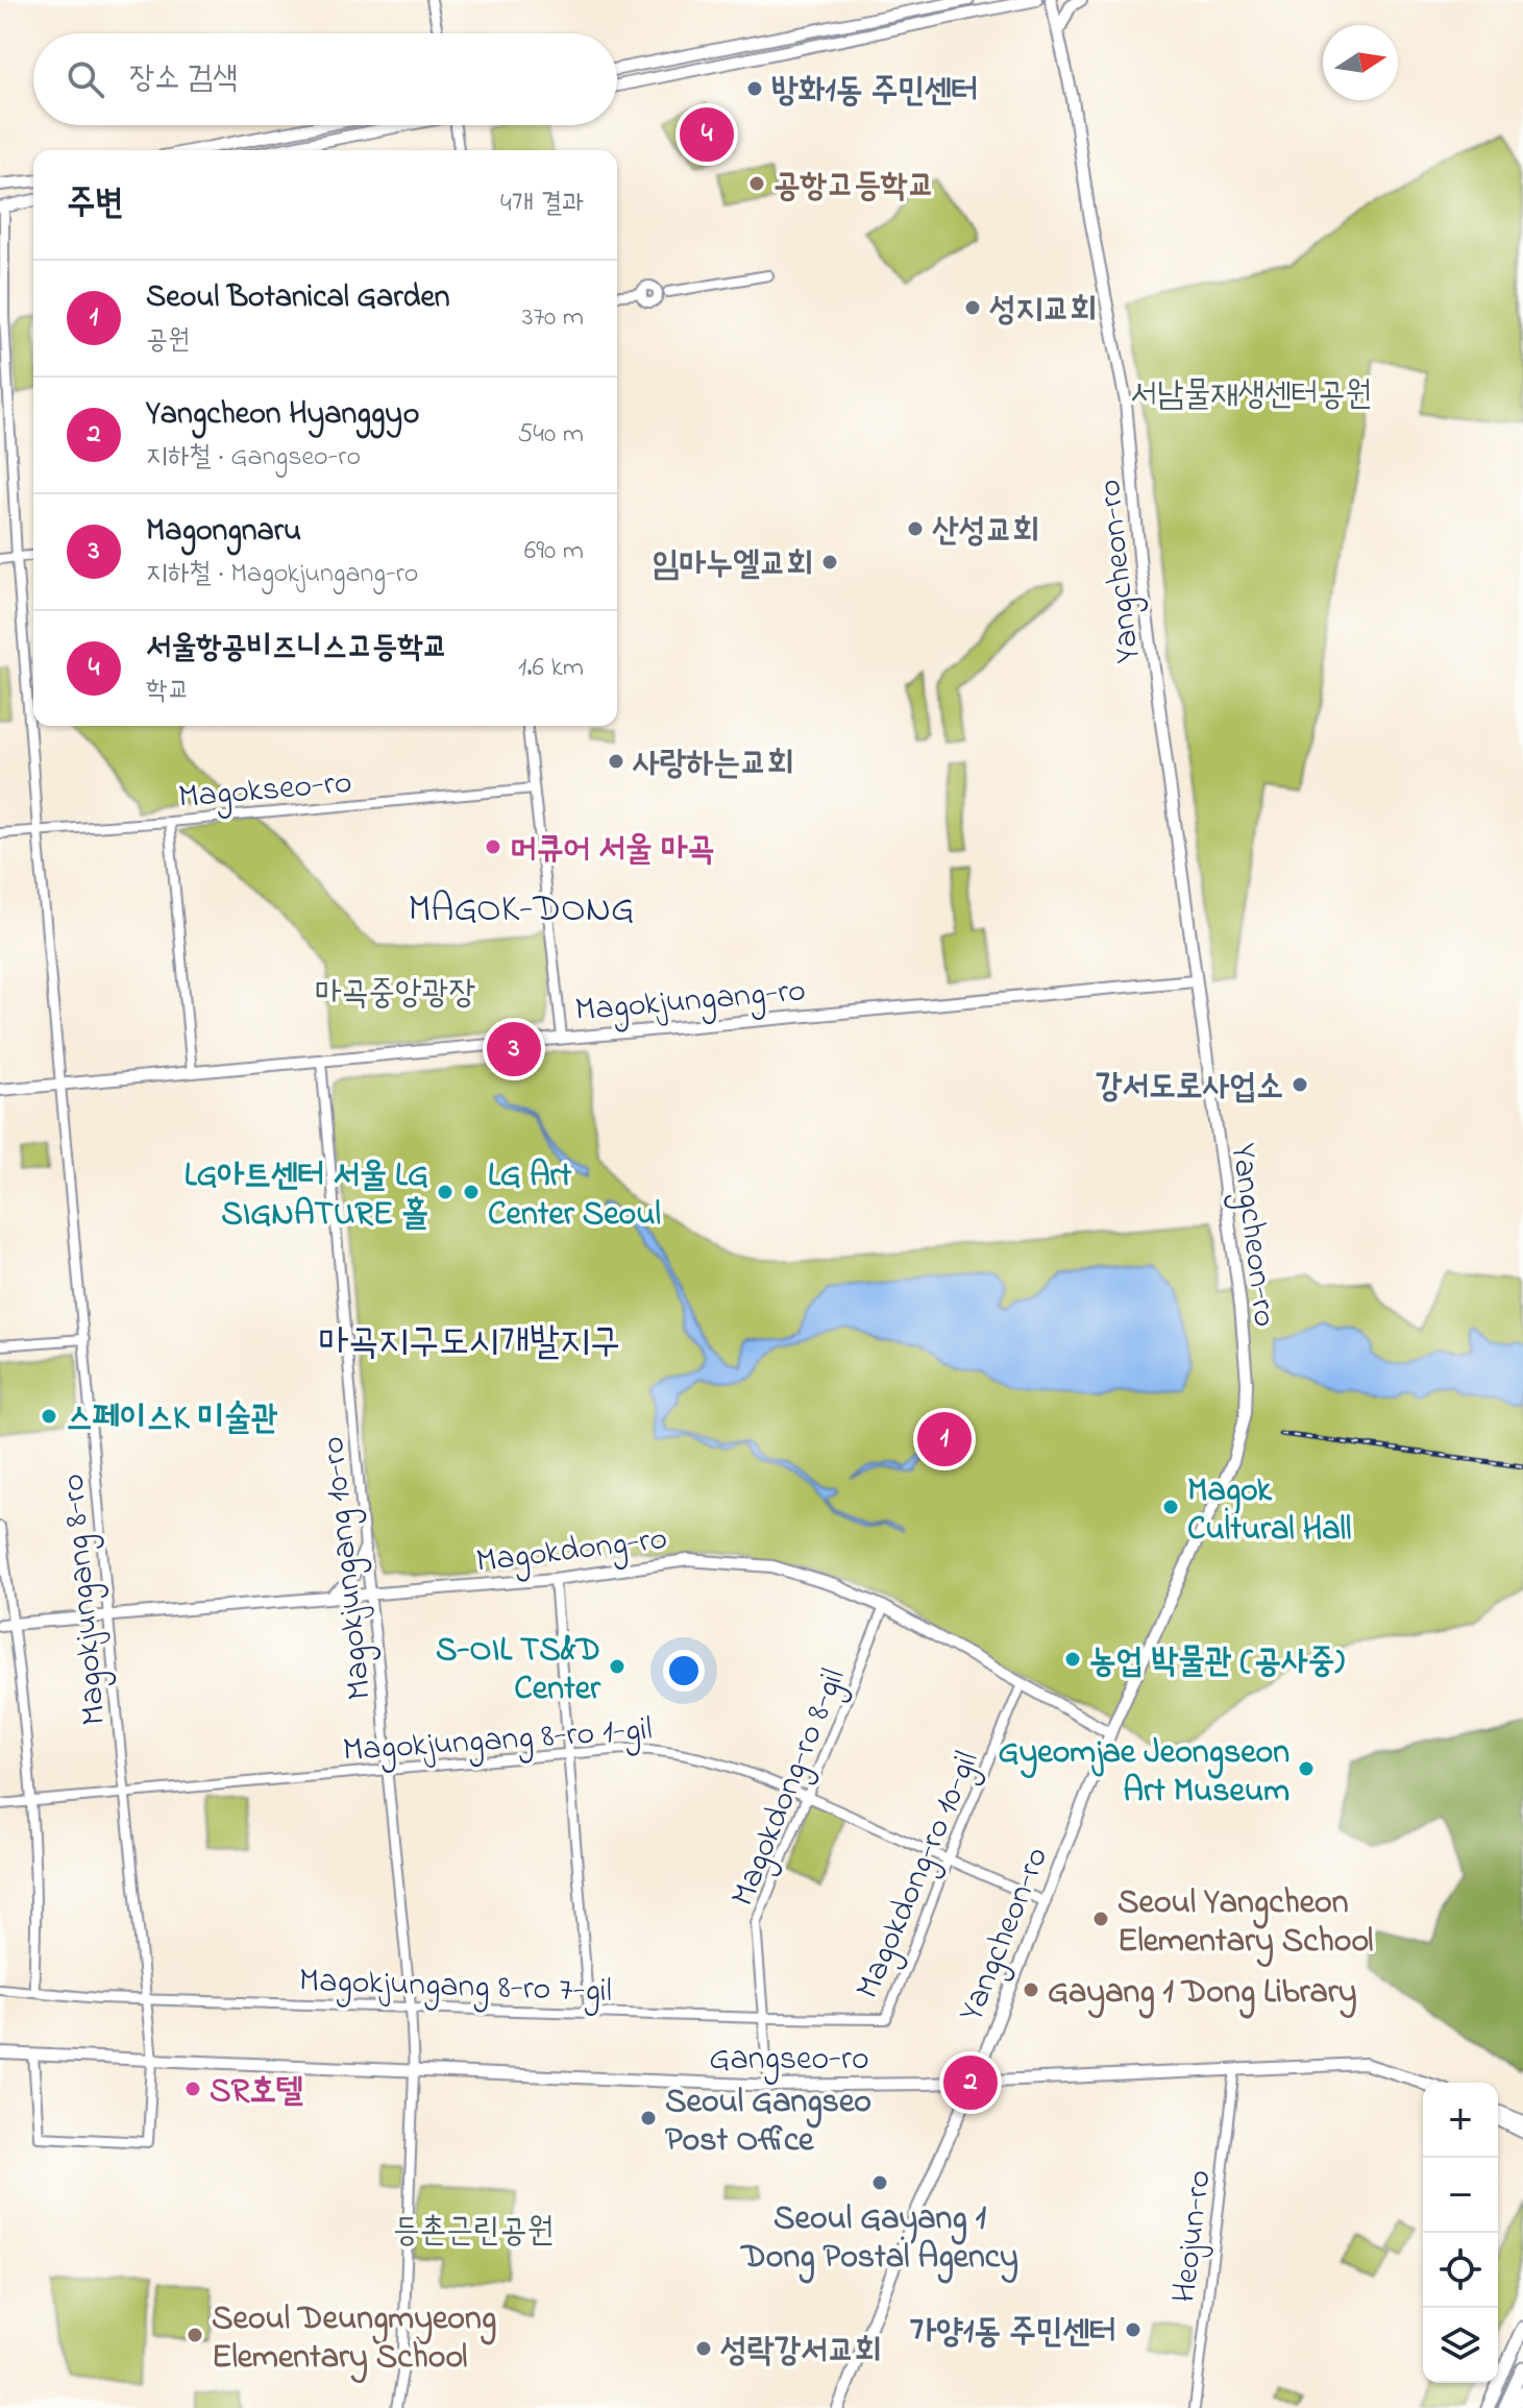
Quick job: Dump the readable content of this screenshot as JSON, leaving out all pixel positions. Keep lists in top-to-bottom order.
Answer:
{
  "streets": {
    "main road": [
      "Yangcheon-ro",
      "Magokjungang-ro",
      "Magokdong-ro",
      "Gangseo-ro"
    ],
    "street": [
      "Magokseo-ro",
      "Magokjungang 10-ro",
      "Magokjungang 8-ro",
      "Magokjungang 8-ro 1-gil",
      "Magokdong-ro 8-gil",
      "Magokdong-ro 10-gil",
      "Magokjungang 8-ro 7-gil",
      "Heojun-ro"
    ]
  },
  "crossings": [
    ["Yangcheon-ro", "Magokjungang-ro"],
    ["Yangcheon-ro", "Magokdong-ro"],
    ["Yangcheon-ro", "Magokjungang 8-ro 1-gil"],
    ["Yangcheon-ro", "Gangseo-ro"],
    ["Magokseo-ro", "Magokjungang 8-ro"],
    ["Magokjungang-ro", "Magokjungang 10-ro"],
    ["Magokjungang-ro", "Magokjungang 8-ro"],
    ["Magokdong-ro", "Magokjungang 10-ro"],
    ["Magokdong-ro", "Magokjungang 8-ro"],
    ["Magokdong-ro", "Magokdong-ro 8-gil"],
    ["Magokdong-ro", "Magokdong-ro 10-gil"],
    ["Magokjungang 10-ro", "Magokjungang 8-ro 1-gil"],
    ["Magokjungang 10-ro", "Magokjungang 8-ro 7-gil"],
    ["Magokjungang 10-ro", "Gangseo-ro"],
    ["Magokjungang 8-ro", "Magokjungang 8-ro 1-gil"],
    ["Magokjungang 8-ro", "Magokjungang 8-ro 7-gil"],
    ["Magokjungang 8-ro", "Gangseo-ro"],
    ["Magokjungang 8-ro 1-gil", "Magokdong-ro 8-gil"],
    ["Magokjungang 8-ro 1-gil", "Magokdong-ro 10-gil"],
    ["Magokdong-ro 8-gil", "Magokdong-ro 10-gil"],
    ["Magokdong-ro 8-gil", "Magokjungang 8-ro 7-gil"],
    ["Magokdong-ro 8-gil", "Gangseo-ro"],
    ["Magokdong-ro 10-gil", "Magokjungang 8-ro 7-gil"],
    ["Gangseo-ro", "Heojun-ro"]
  ],
  "districts": ["MAGOK-DONG", "마곡지구도시개발지구"],
  "parks": ["서남물재생센터공원", "마곡중앙광장", "등촌근린공원"],
  "places": [
    "방화1동 주민센터",
    "공항고등학교",
    "성지교회",
    "산성교회",
    "임마누엘교회",
    "사랑하는교회",
    "머큐어 서울 마곡",
    "강서도로사업소",
    "LG아트센터 서울 LG SIGNATURE 홀",
    "LG Art Center Seoul",
    "스페이스K 미술관",
    "Magok Cultural Hall",
    "농업 박물관 (공사중)",
    "S-OIL TS&D Center",
    "Gyeomjae Jeongseon Art Museum",
    "Seoul Yangcheon Elementary School",
    "Gayang 1 Dong Library",
    "SR호텔",
    "Seoul Gangseo Post Office",
    "Seoul Gayang 1 Dong Postal Agency",
    "가양1동 주민센터",
    "Seoul Deungmyeong Elementary School",
    "성락강서교회"
  ],
  "north": "right",
  "page": {
    "search": "장소 검색",
    "pins": [
      "4",
      "3",
      "1",
      "2"
    ],
    "heading": ["주변", "4개 결과"],
    "list": [
      {
        "mark": "1",
        "name": "Seoul Botanical Garden",
        "note": "공원",
        "value": "370 m"
      },
      {
        "mark": "2",
        "name": "Yangcheon Hyanggyo",
        "note": "지하철 · Gangseo-ro",
        "value": "540 m"
      },
      {
        "mark": "3",
        "name": "Magongnaru",
        "note": "지하철 · Magokjungang-ro",
        "value": "690 m"
      },
      {
        "mark": "4",
        "name": "서울항공비즈니스고등학교",
        "note": "학교",
        "value": "1.6 km"
      }
    ],
    "map_buttons": ["+", "−"]
  }
}
